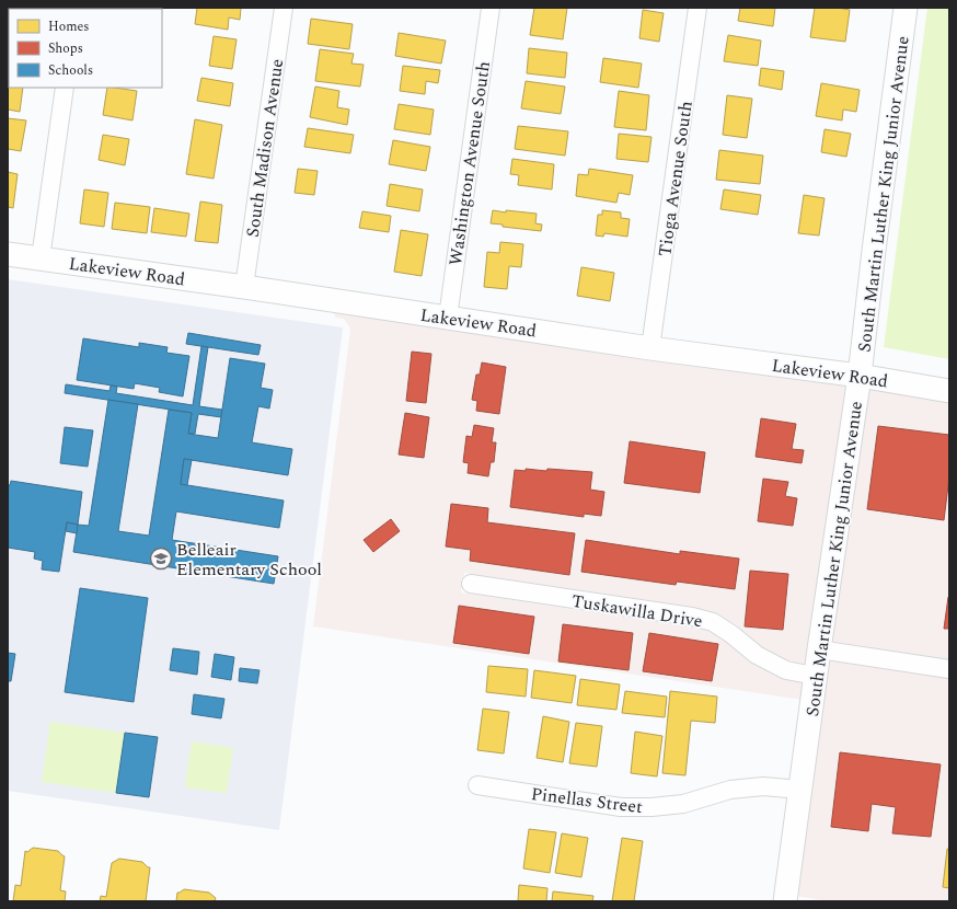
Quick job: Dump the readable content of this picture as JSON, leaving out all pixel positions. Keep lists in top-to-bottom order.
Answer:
{
  "streets": {
    "street": [
      "South Madison Avenue",
      "Washington Avenue South",
      "Tioga Avenue South",
      "South Martin Luther King Junior Avenue",
      "Lakeview Road",
      "Tuskawilla Drive",
      "Pinellas Street"
    ]
  },
  "crossings": [
    ["South Madison Avenue", "Lakeview Road"],
    ["Washington Avenue South", "Lakeview Road"],
    ["Tioga Avenue South", "Lakeview Road"],
    ["South Martin Luther King Junior Avenue", "Lakeview Road"],
    ["South Martin Luther King Junior Avenue", "Tuskawilla Drive"],
    ["South Martin Luther King Junior Avenue", "Pinellas Street"]
  ],
  "places": {
    "school or university": ["Belleair Elementary School"]
  },
  "legend": ["Homes", "Shops", "Schools"]
}
